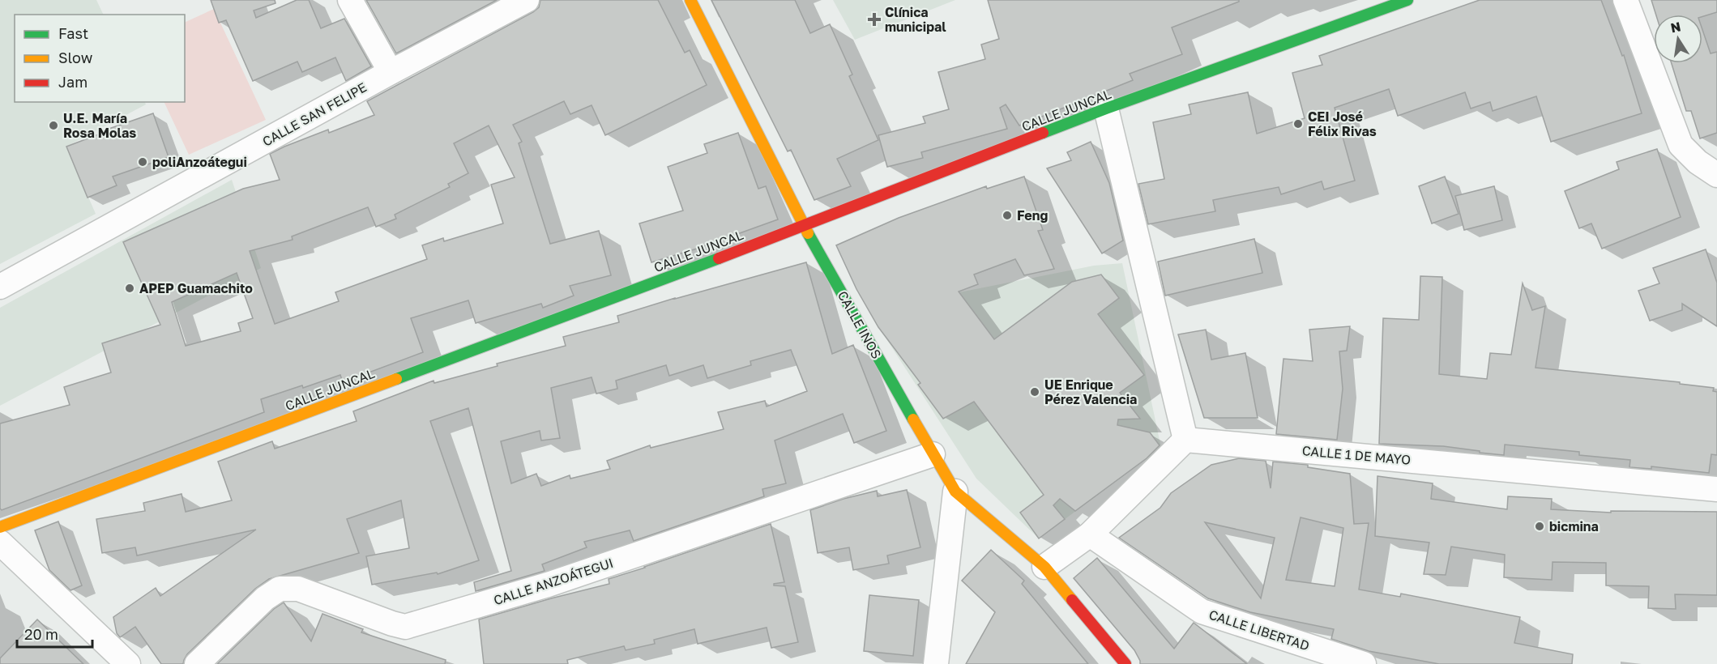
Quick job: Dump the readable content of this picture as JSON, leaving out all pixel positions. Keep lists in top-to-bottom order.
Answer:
{
  "streets": {
    "street": [
      "CALLE JUNCAL",
      "CALLE SAN FELIPE",
      "CALLE INOS",
      "CALLE 1 DE MAYO",
      "CALLE ANZOÁTEGUI",
      "CALLE LIBERTAD"
    ]
  },
  "crossings": [
    ["CALLE JUNCAL", "CALLE INOS"],
    ["CALLE INOS", "CALLE ANZOÁTEGUI"]
  ],
  "places": {
    "health": ["Clínica municipal"],
    "other": [
      "CEI José Félix Rivas",
      "U.E. María Rosa Molas",
      "poliAnzoátegui",
      "Feng",
      "APEP Guamachito",
      "UE Enrique Pérez Valencia",
      "bicmina"
    ]
  },
  "legend": ["Fast", "Slow", "Jam"],
  "scale_bar": "20 m",
  "north": "top"
}
